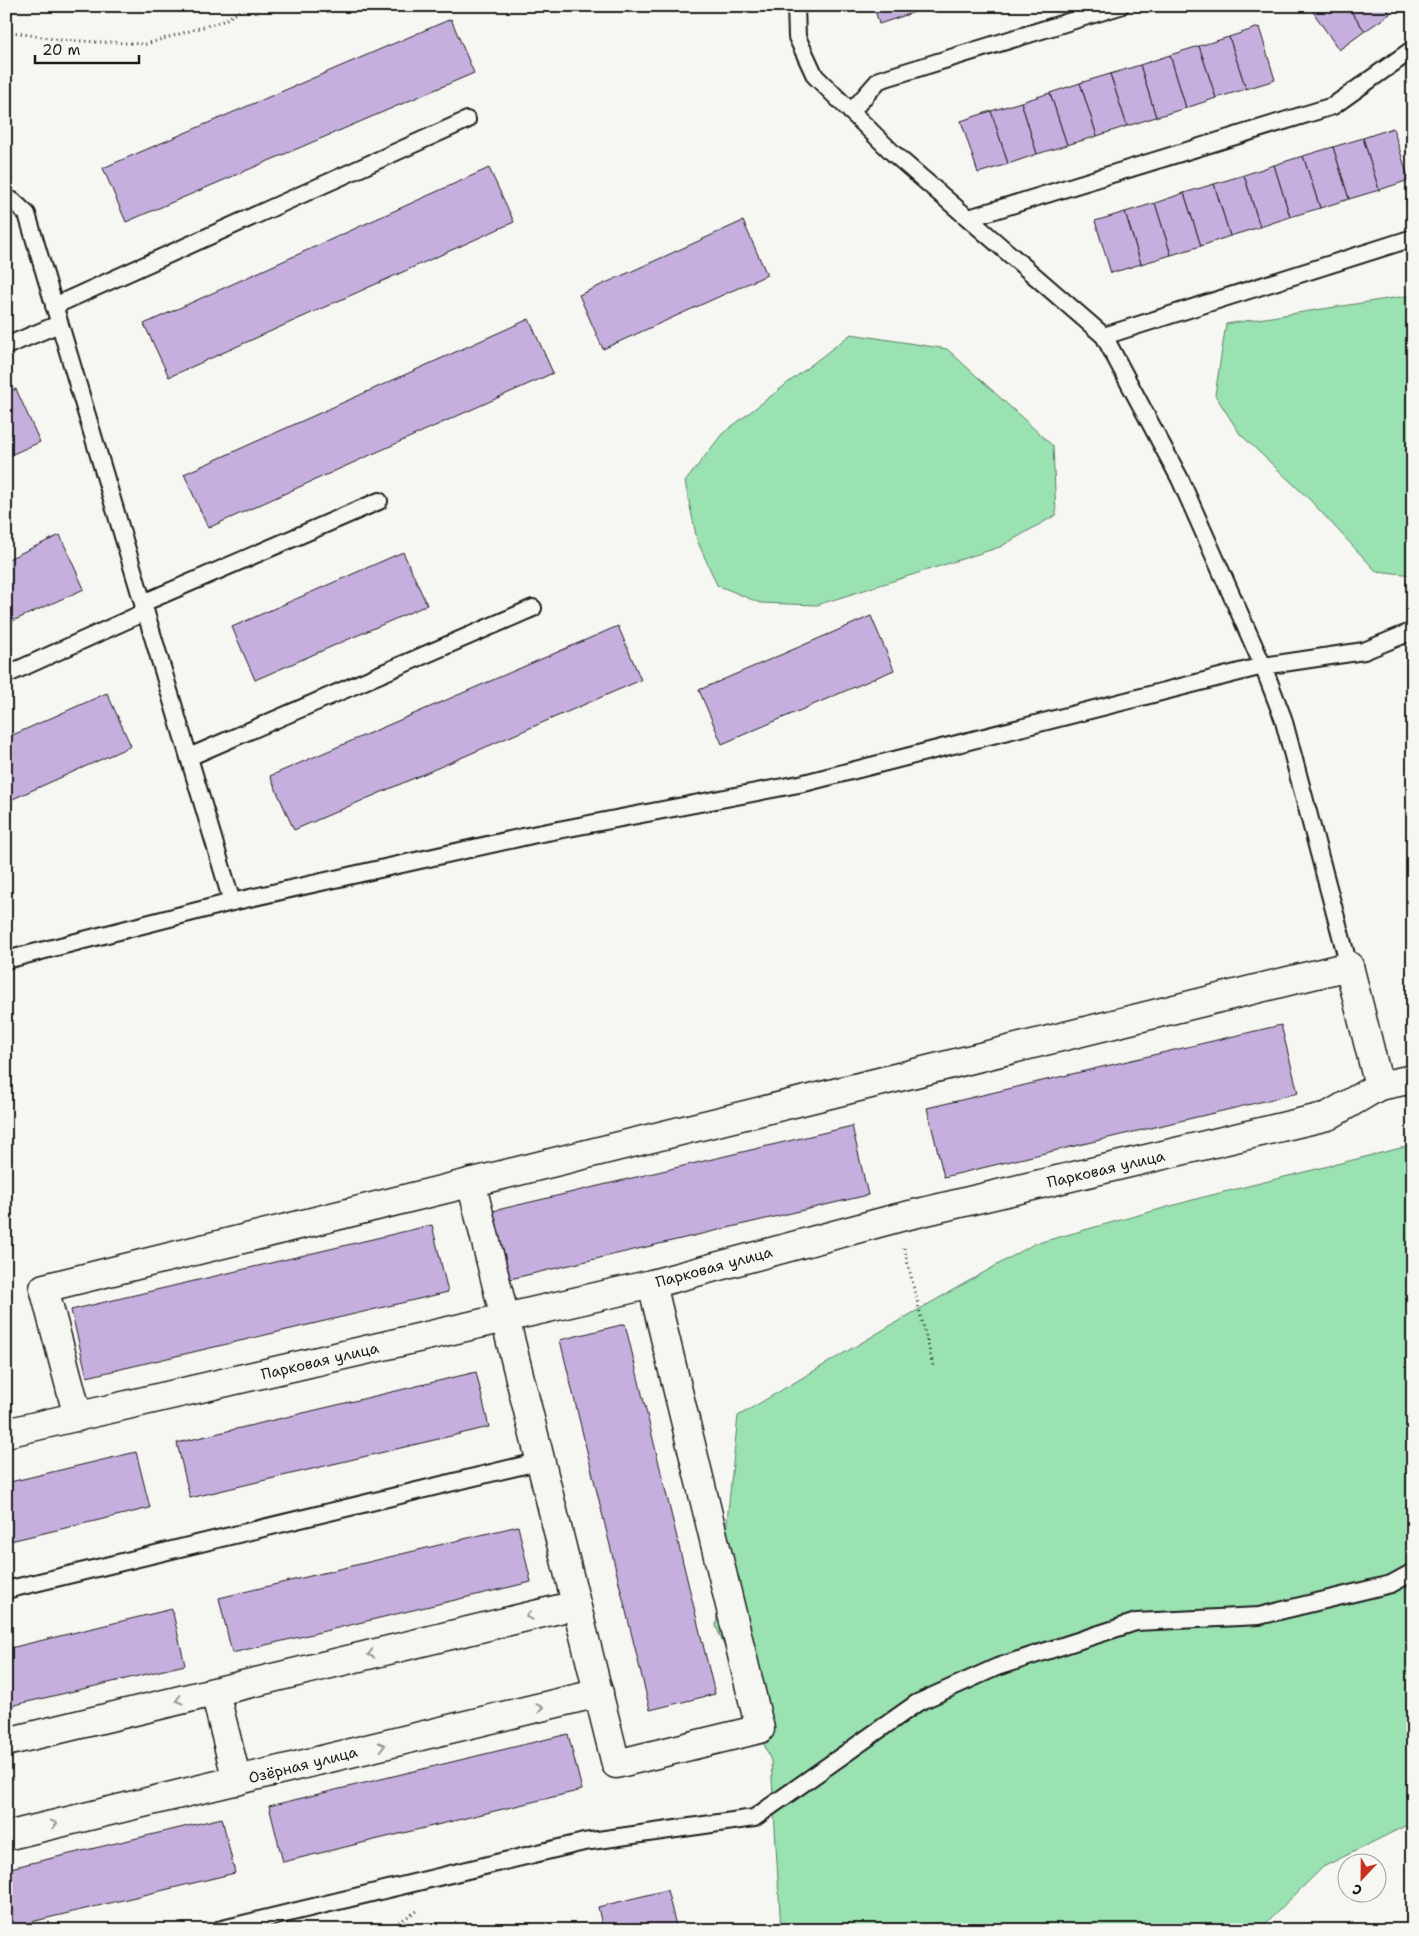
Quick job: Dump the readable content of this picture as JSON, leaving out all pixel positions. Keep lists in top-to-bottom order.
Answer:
{
  "streets": {
    "street": ["Парковая улица", "Озёрная улица"]
  },
  "scale_bar": "20 m",
  "north": "bottom"
}
